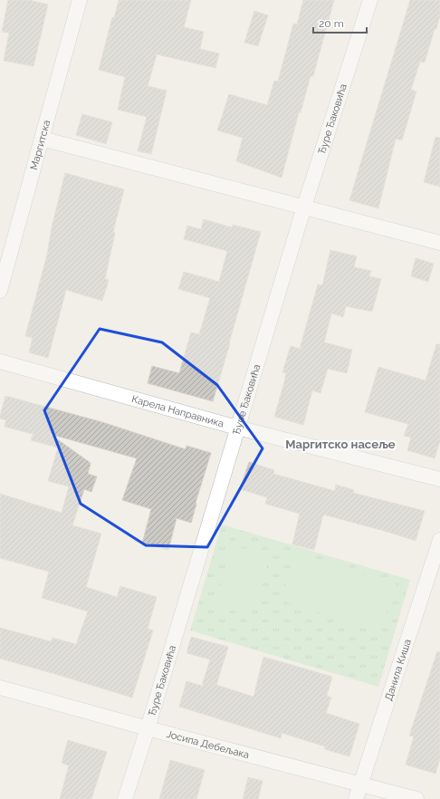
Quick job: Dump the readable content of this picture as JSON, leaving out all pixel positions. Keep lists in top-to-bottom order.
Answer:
{
  "streets": {
    "street": [
      "Ђуре Ђаковића",
      "Маргитска",
      "Карела Направника",
      "Данила Киша",
      "Јосипа Дебељака"
    ]
  },
  "crossings": [
    ["Ђуре Ђаковића", "Карела Направника"],
    ["Ђуре Ђаковића", "Јосипа Дебељака"],
    ["Данила Киша", "Јосипа Дебељака"]
  ],
  "districts": ["Маргитско насеље"],
  "scale_bar": "20 m"
}
